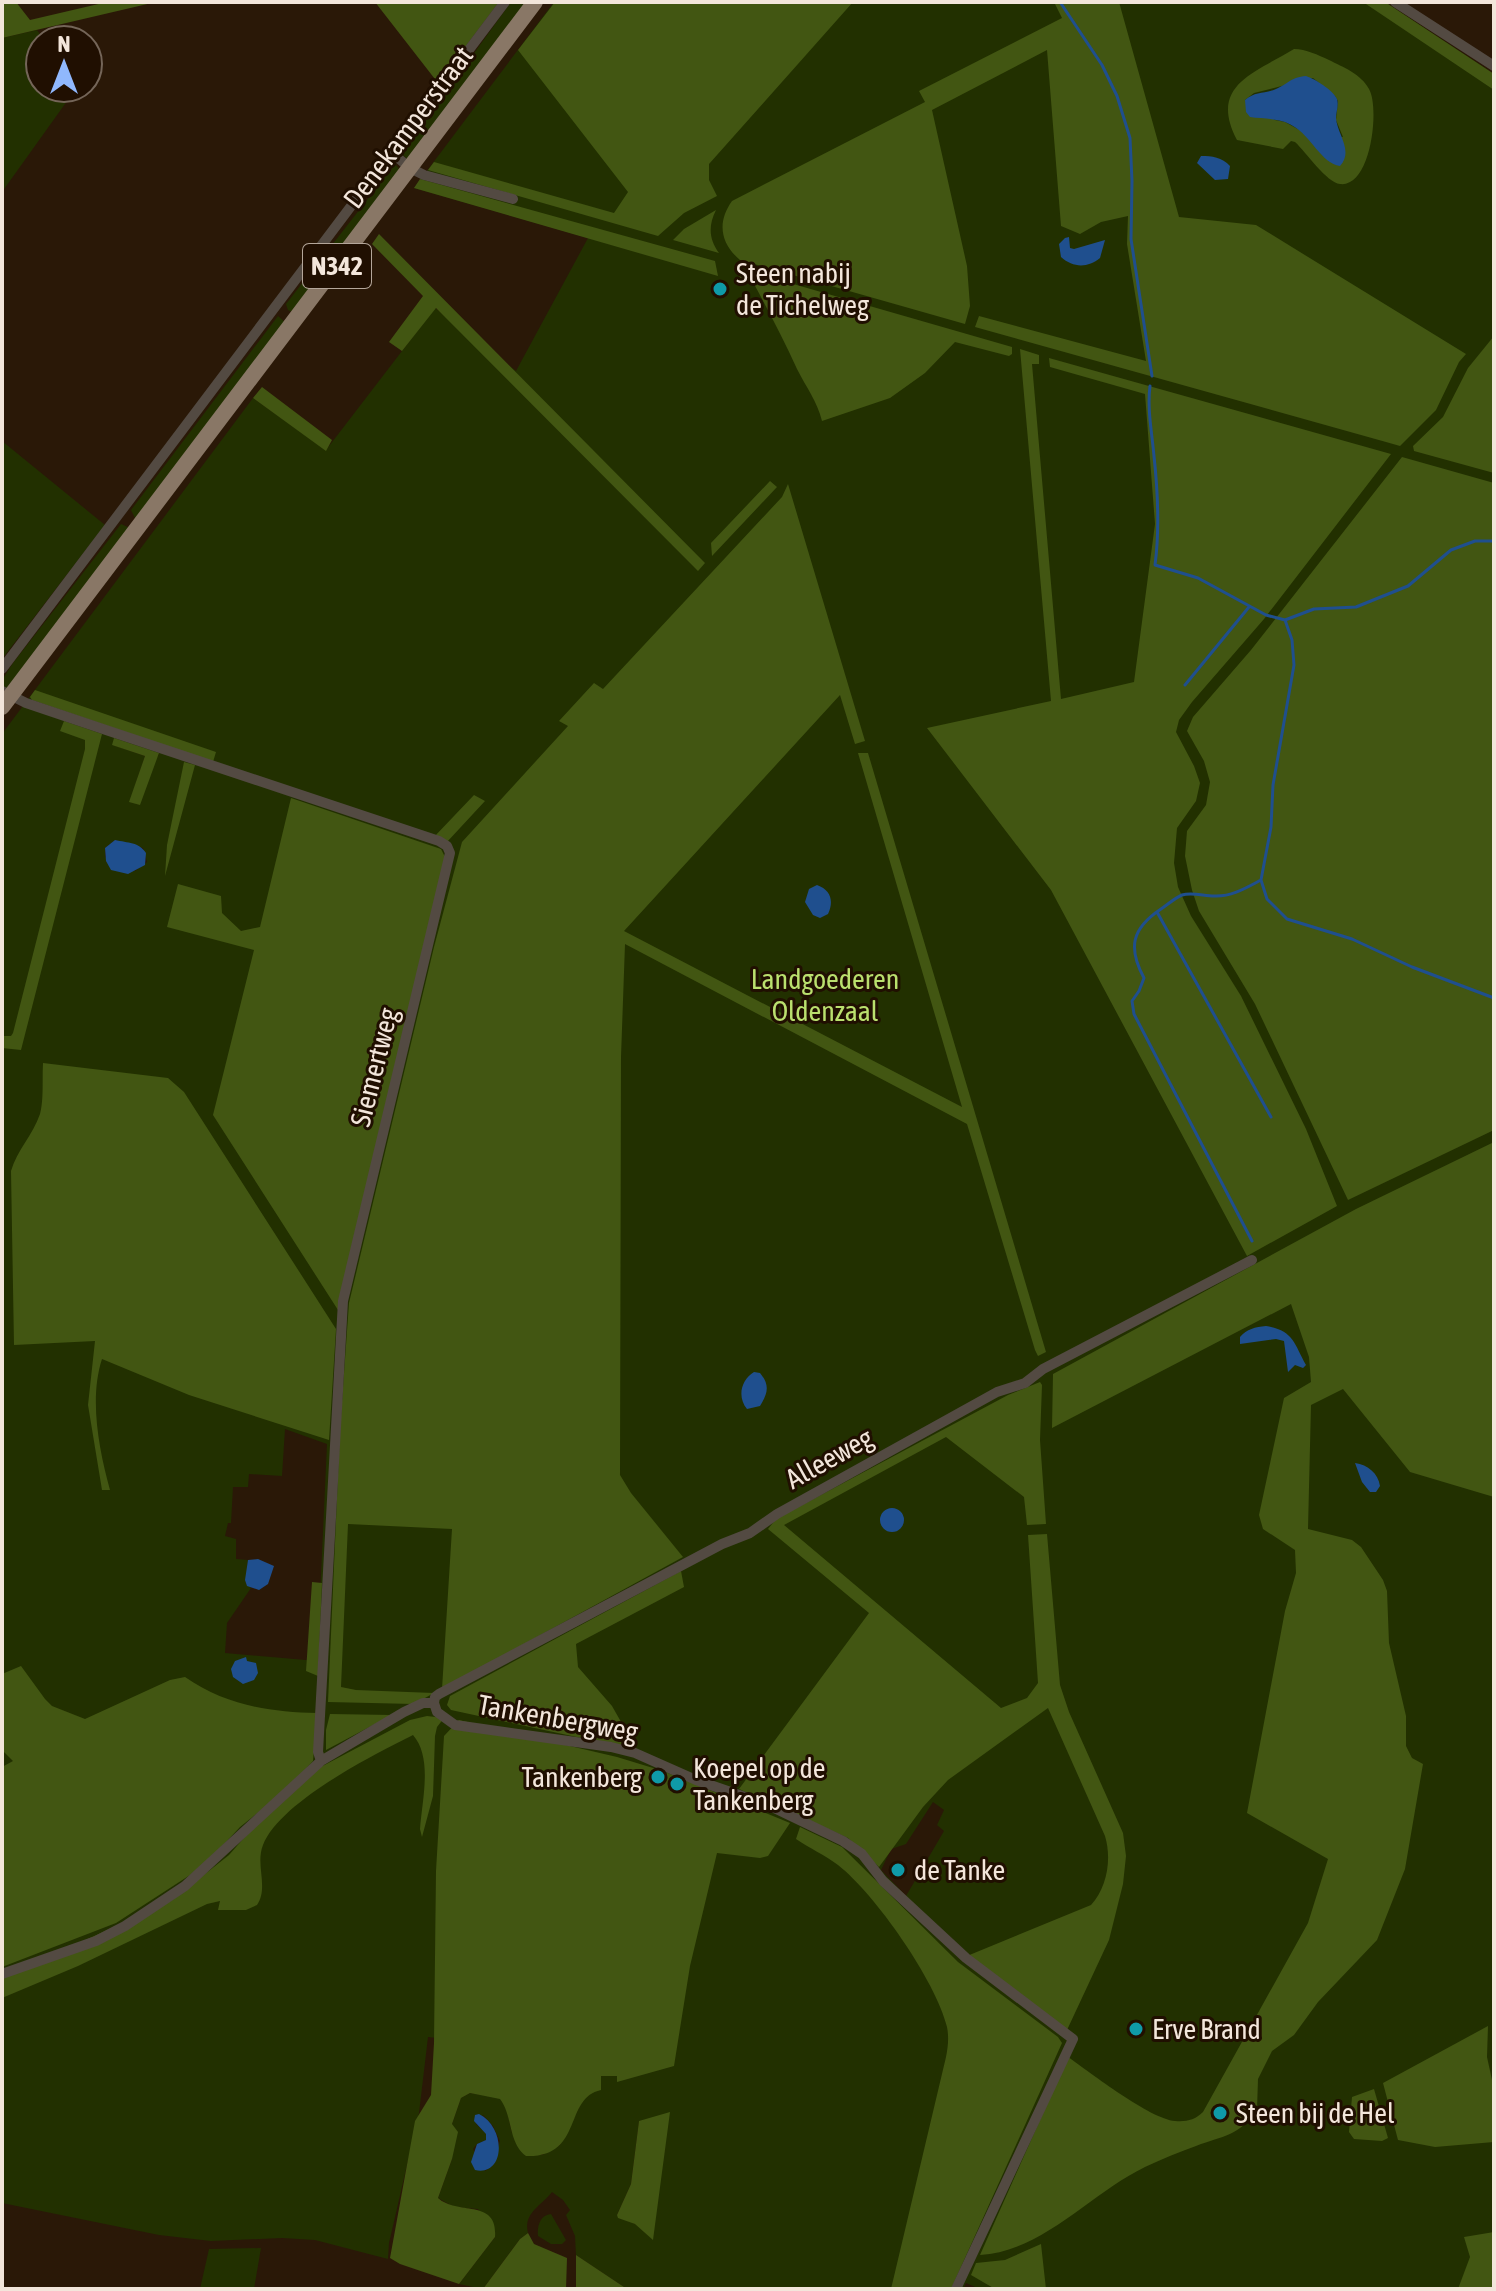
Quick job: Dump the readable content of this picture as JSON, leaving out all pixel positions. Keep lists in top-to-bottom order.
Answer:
{
  "streets": {
    "main road": ["Denekamperstraat", "N342"],
    "street": ["Siemertweg", "Alleeweg", "Tankenbergweg"]
  },
  "crossings": [
    ["Denekamperstraat", "Siemertweg"],
    ["Alleeweg", "Tankenbergweg"]
  ],
  "parks": ["Landgoederen Oldenzaal"],
  "places": [
    "Steen nabij de Tichelweg",
    "Tankenberg",
    "Koepel op de Tankenberg",
    "de Tanke",
    "Erve Brand",
    "Steen bij de Hel"
  ],
  "north": "top"
}
